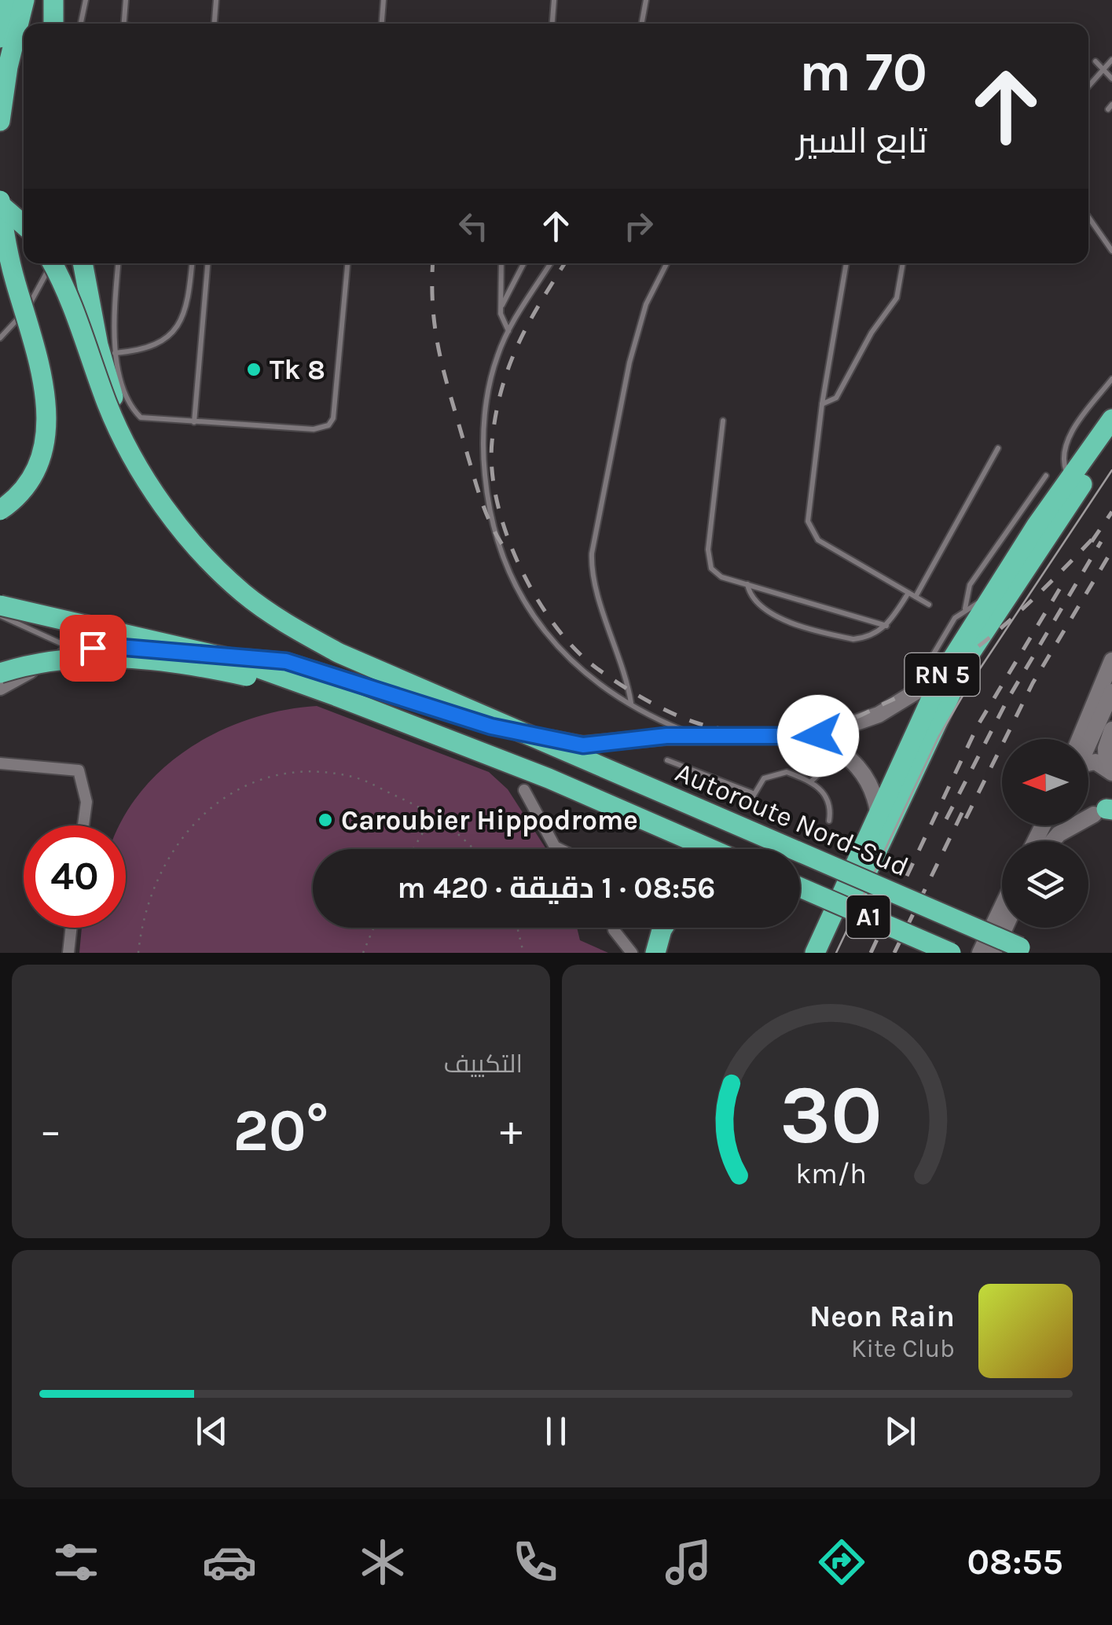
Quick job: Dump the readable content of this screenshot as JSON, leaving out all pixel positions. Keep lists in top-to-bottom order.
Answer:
{
  "streets": {
    "highway": ["RN 5", "Autoroute Nord-Sud", "A1"]
  },
  "places": ["Tk 8", "Caroubier Hippodrome"],
  "north": "left",
  "page": {
    "turn": ["70 m", "تابع السير"],
    "limit": "40",
    "trip": "08:56 · 1 دقيقة · 420 m",
    "tile": "التكييف",
    "heat": ["−", "20°", "+"],
    "song": ["Neon Rain", "Kite Club"],
    "tabs": "08:55",
    "gauge": ["30", "km/h"]
  }
}
